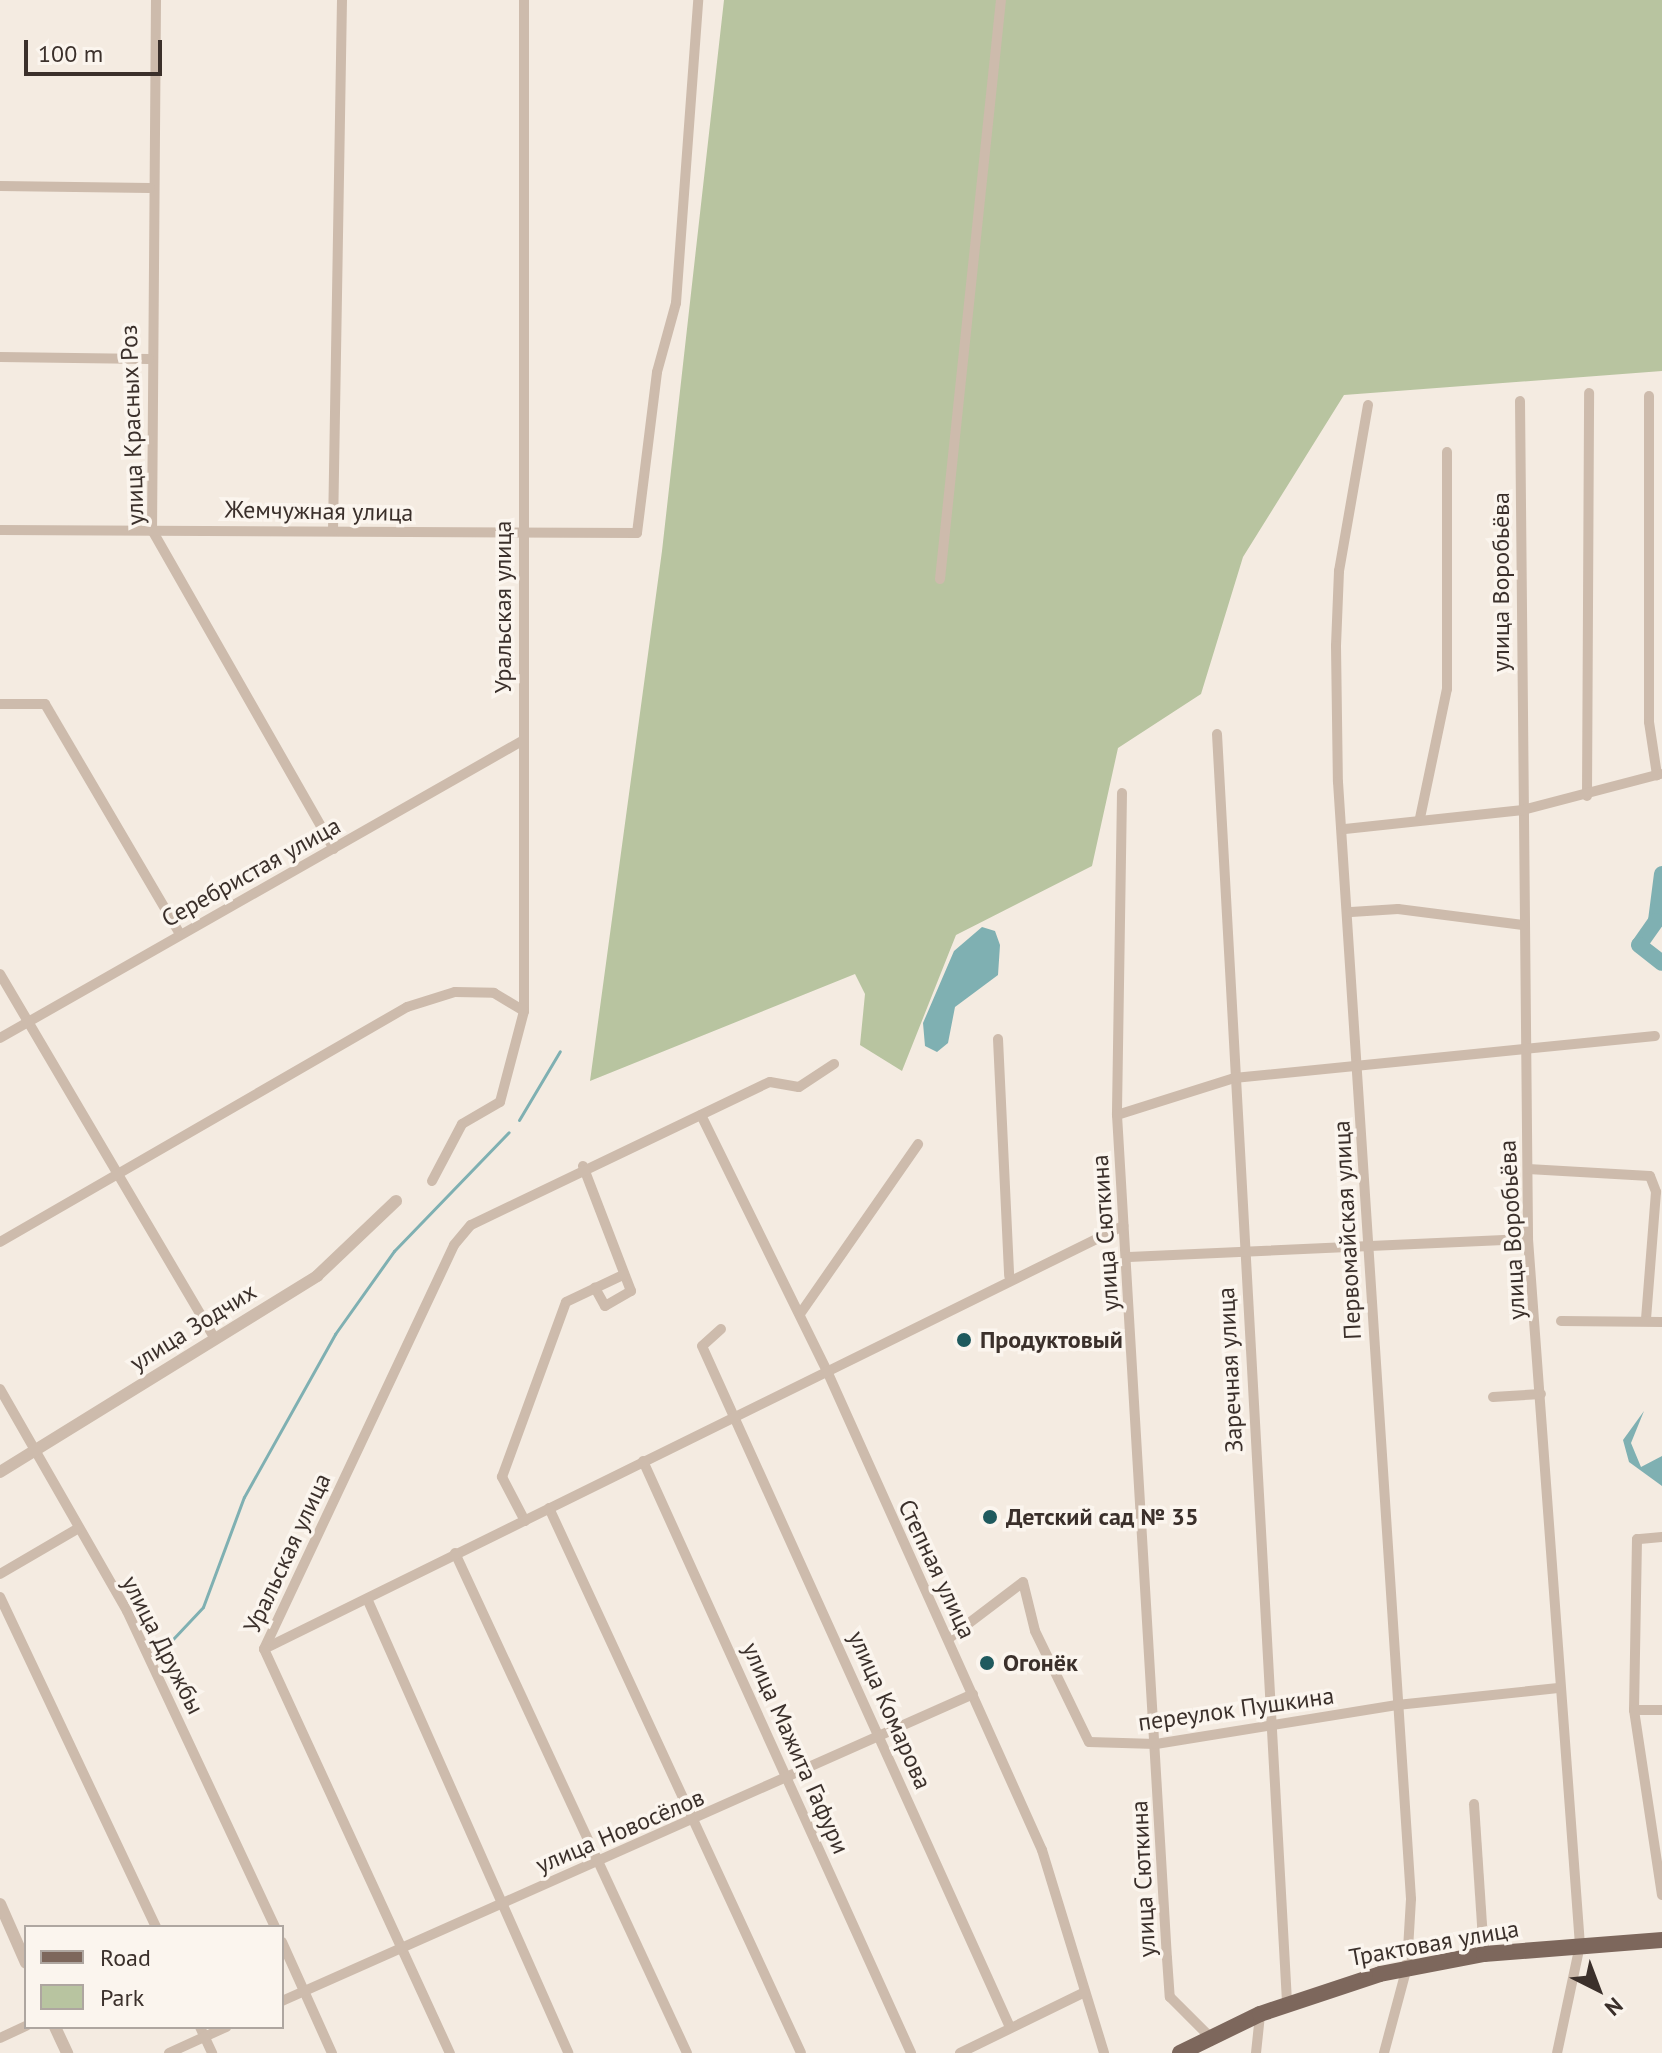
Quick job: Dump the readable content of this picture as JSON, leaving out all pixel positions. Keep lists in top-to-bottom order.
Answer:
{
  "streets": {
    "main road": ["Трактовая улица"],
    "street": [
      "улица Красных Роз",
      "Жемчужная улица",
      "улица Воробьёва",
      "Уральская улица",
      "Серебристая улица",
      "Первомайская улица",
      "улица Сюткина",
      "улица Зодчих",
      "Заречная улица",
      "Степная улица",
      "улица Дружбы",
      "переулок Пушкина",
      "улица Комарова",
      "улица Мажита Гафури",
      "улица Новосёлов"
    ]
  },
  "crossings": [
    ["улица Красных Роз", "Жемчужная улица"],
    ["улица Красных Роз", "Серебристая улица"],
    ["Жемчужная улица", "Уральская улица"],
    ["улица Воробьёва", "переулок Пушкина"],
    ["улица Воробьёва", "Трактовая улица"],
    ["Уральская улица", "Серебристая улица"],
    ["Уральская улица", "улица Новосёлов"],
    ["Первомайская улица", "переулок Пушкина"],
    ["Первомайская улица", "Трактовая улица"],
    ["улица Сюткина", "переулок Пушкина"],
    ["улица Сюткина", "Трактовая улица"],
    ["улица Зодчих", "улица Дружбы"],
    ["Заречная улица", "переулок Пушкина"],
    ["Заречная улица", "Трактовая улица"],
    ["Степная улица", "переулок Пушкина"],
    ["Степная улица", "улица Новосёлов"],
    ["улица Комарова", "улица Новосёлов"],
    ["улица Мажита Гафури", "улица Новосёлов"]
  ],
  "places": ["Продуктовый", "Детский сад № 35", "Огонёк"],
  "legend": ["Road", "Park"],
  "scale_bar": "100 m",
  "north": "bottom right"
}
